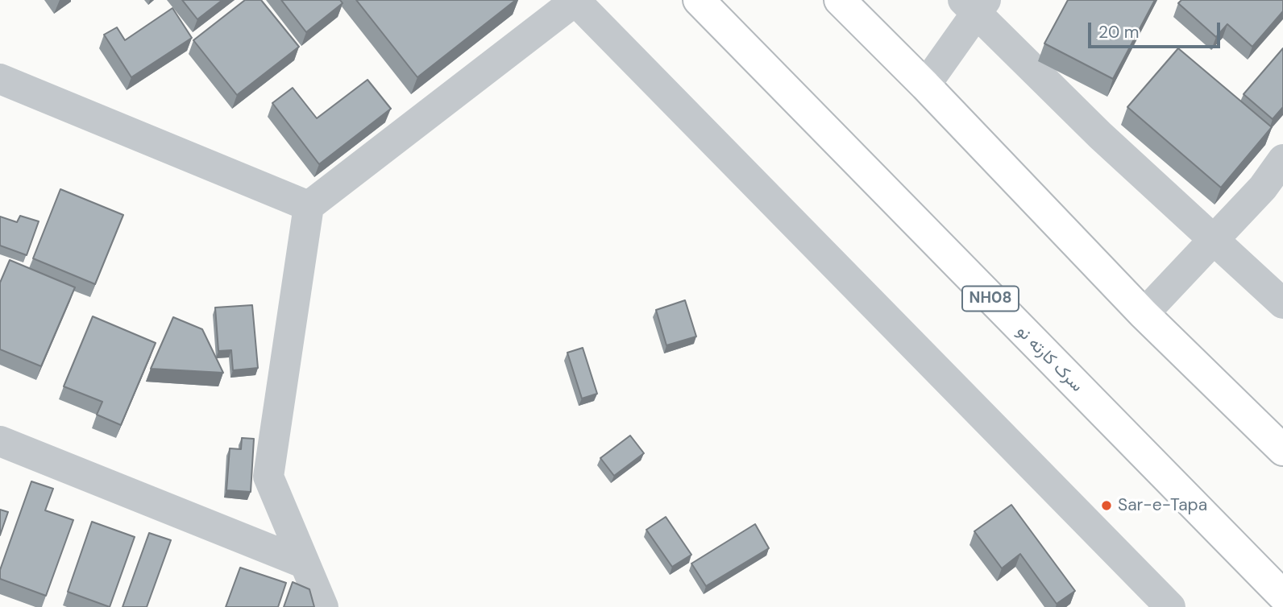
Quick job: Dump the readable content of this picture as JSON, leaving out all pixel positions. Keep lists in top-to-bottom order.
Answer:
{
  "streets": {
    "highway": ["NH08", "سرک کارته نو"]
  },
  "places": ["Sar-e-Tapa"],
  "scale_bar": "20 m"
}
